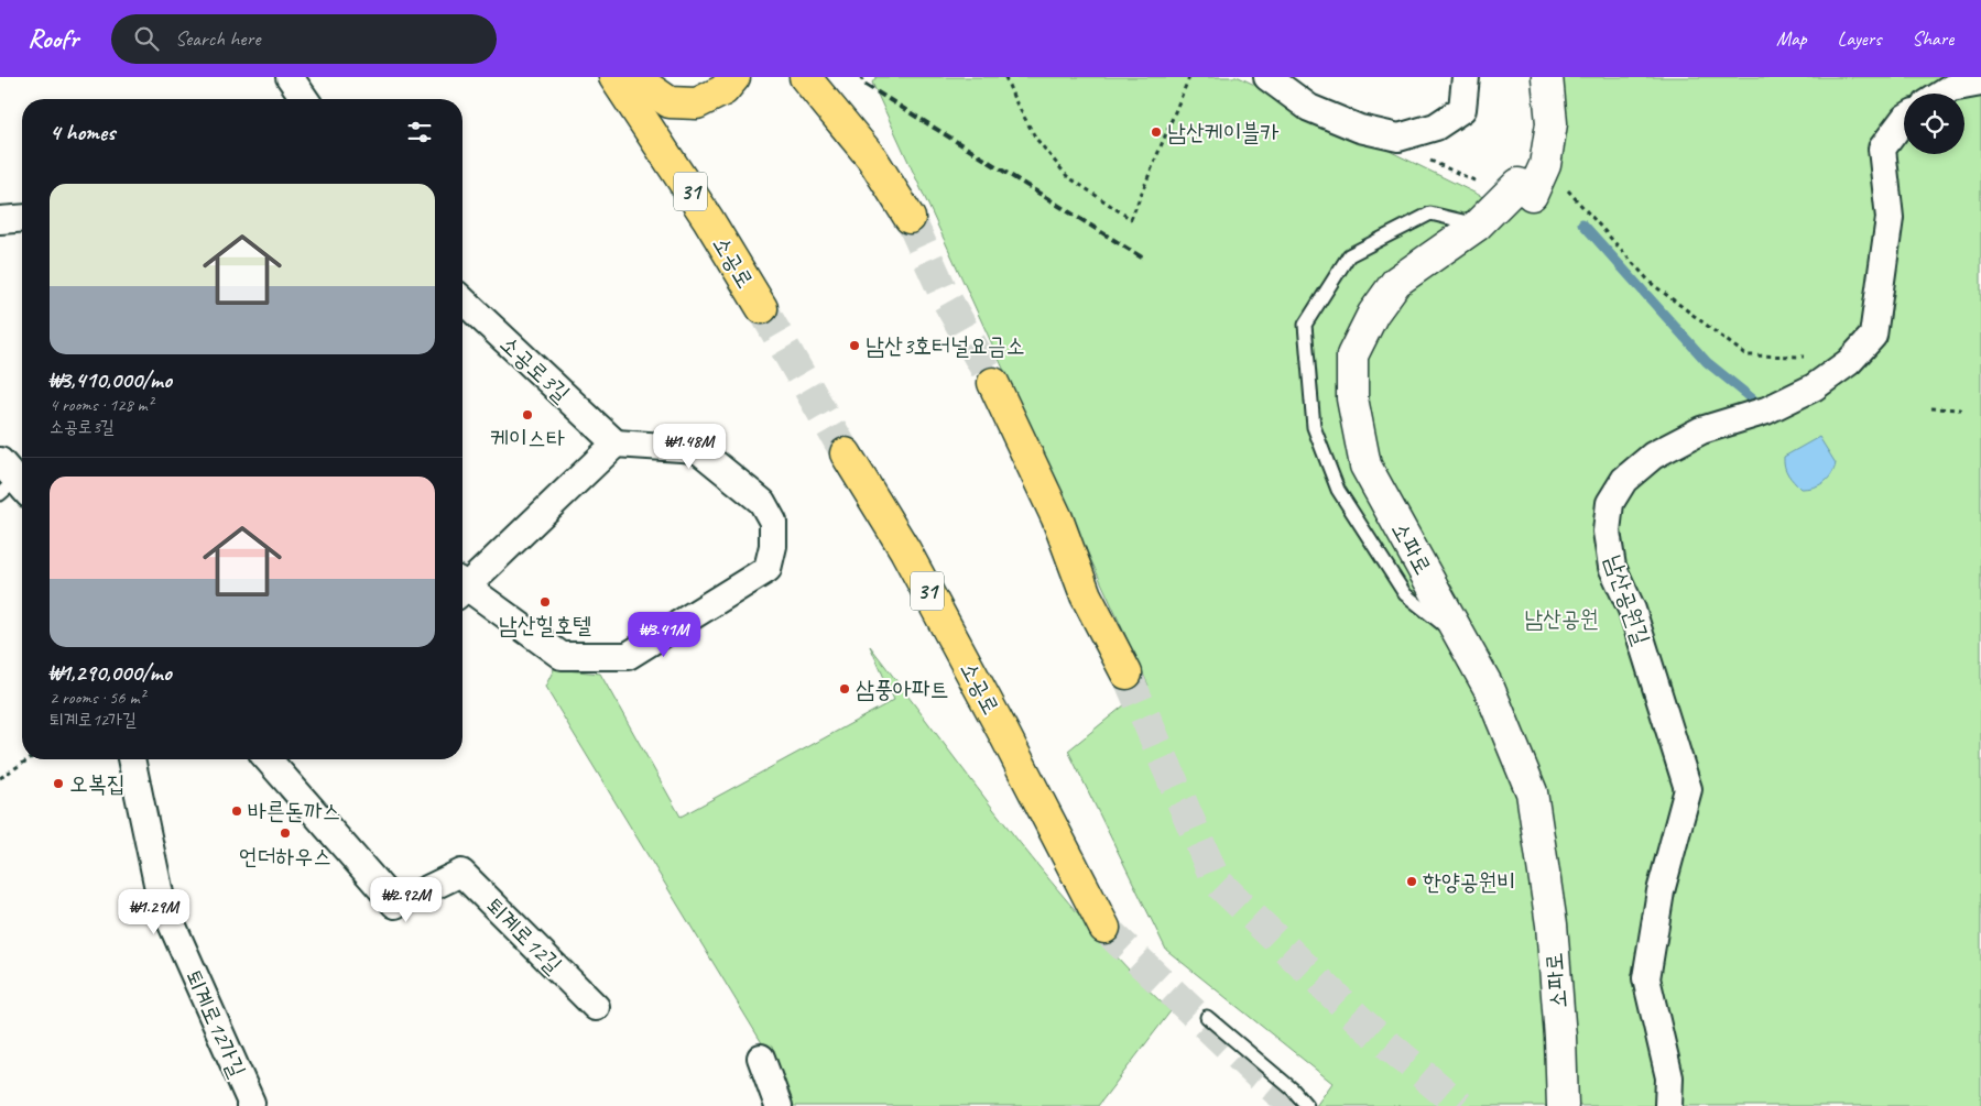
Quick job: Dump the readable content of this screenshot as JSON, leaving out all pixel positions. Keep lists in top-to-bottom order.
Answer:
{
  "streets": {
    "main road": ["31", "소공로"],
    "street": [
      "소공로3길",
      "소파로",
      "남산공원길",
      "퇴계로12길",
      "퇴계로12가길"
    ]
  },
  "parks": ["남산공원"],
  "places": [
    "남산케이블카",
    "남산3호터널요금소",
    "케이스타",
    "남산힐호텔",
    "삼풍아파트",
    "오복집",
    "바른돈까스",
    "언더하우스",
    "한양공원비"
  ],
  "page": {
    "header": "Roofr",
    "search": "Search here",
    "nav": ["Map", "Layers", "Share"],
    "heading": "4 homes",
    "list": [
      {
        "name": "₩3,410,000/mo",
        "note": "4 rooms · 128 m² · 소공로3길"
      },
      {
        "name": "₩1,290,000/mo",
        "note": "2 rooms · 56 m² · 퇴계로12가길"
      }
    ],
    "price": [
      "₩1.48M",
      "₩3.41M",
      "₩2.92M",
      "₩1.29M"
    ]
  }
}
